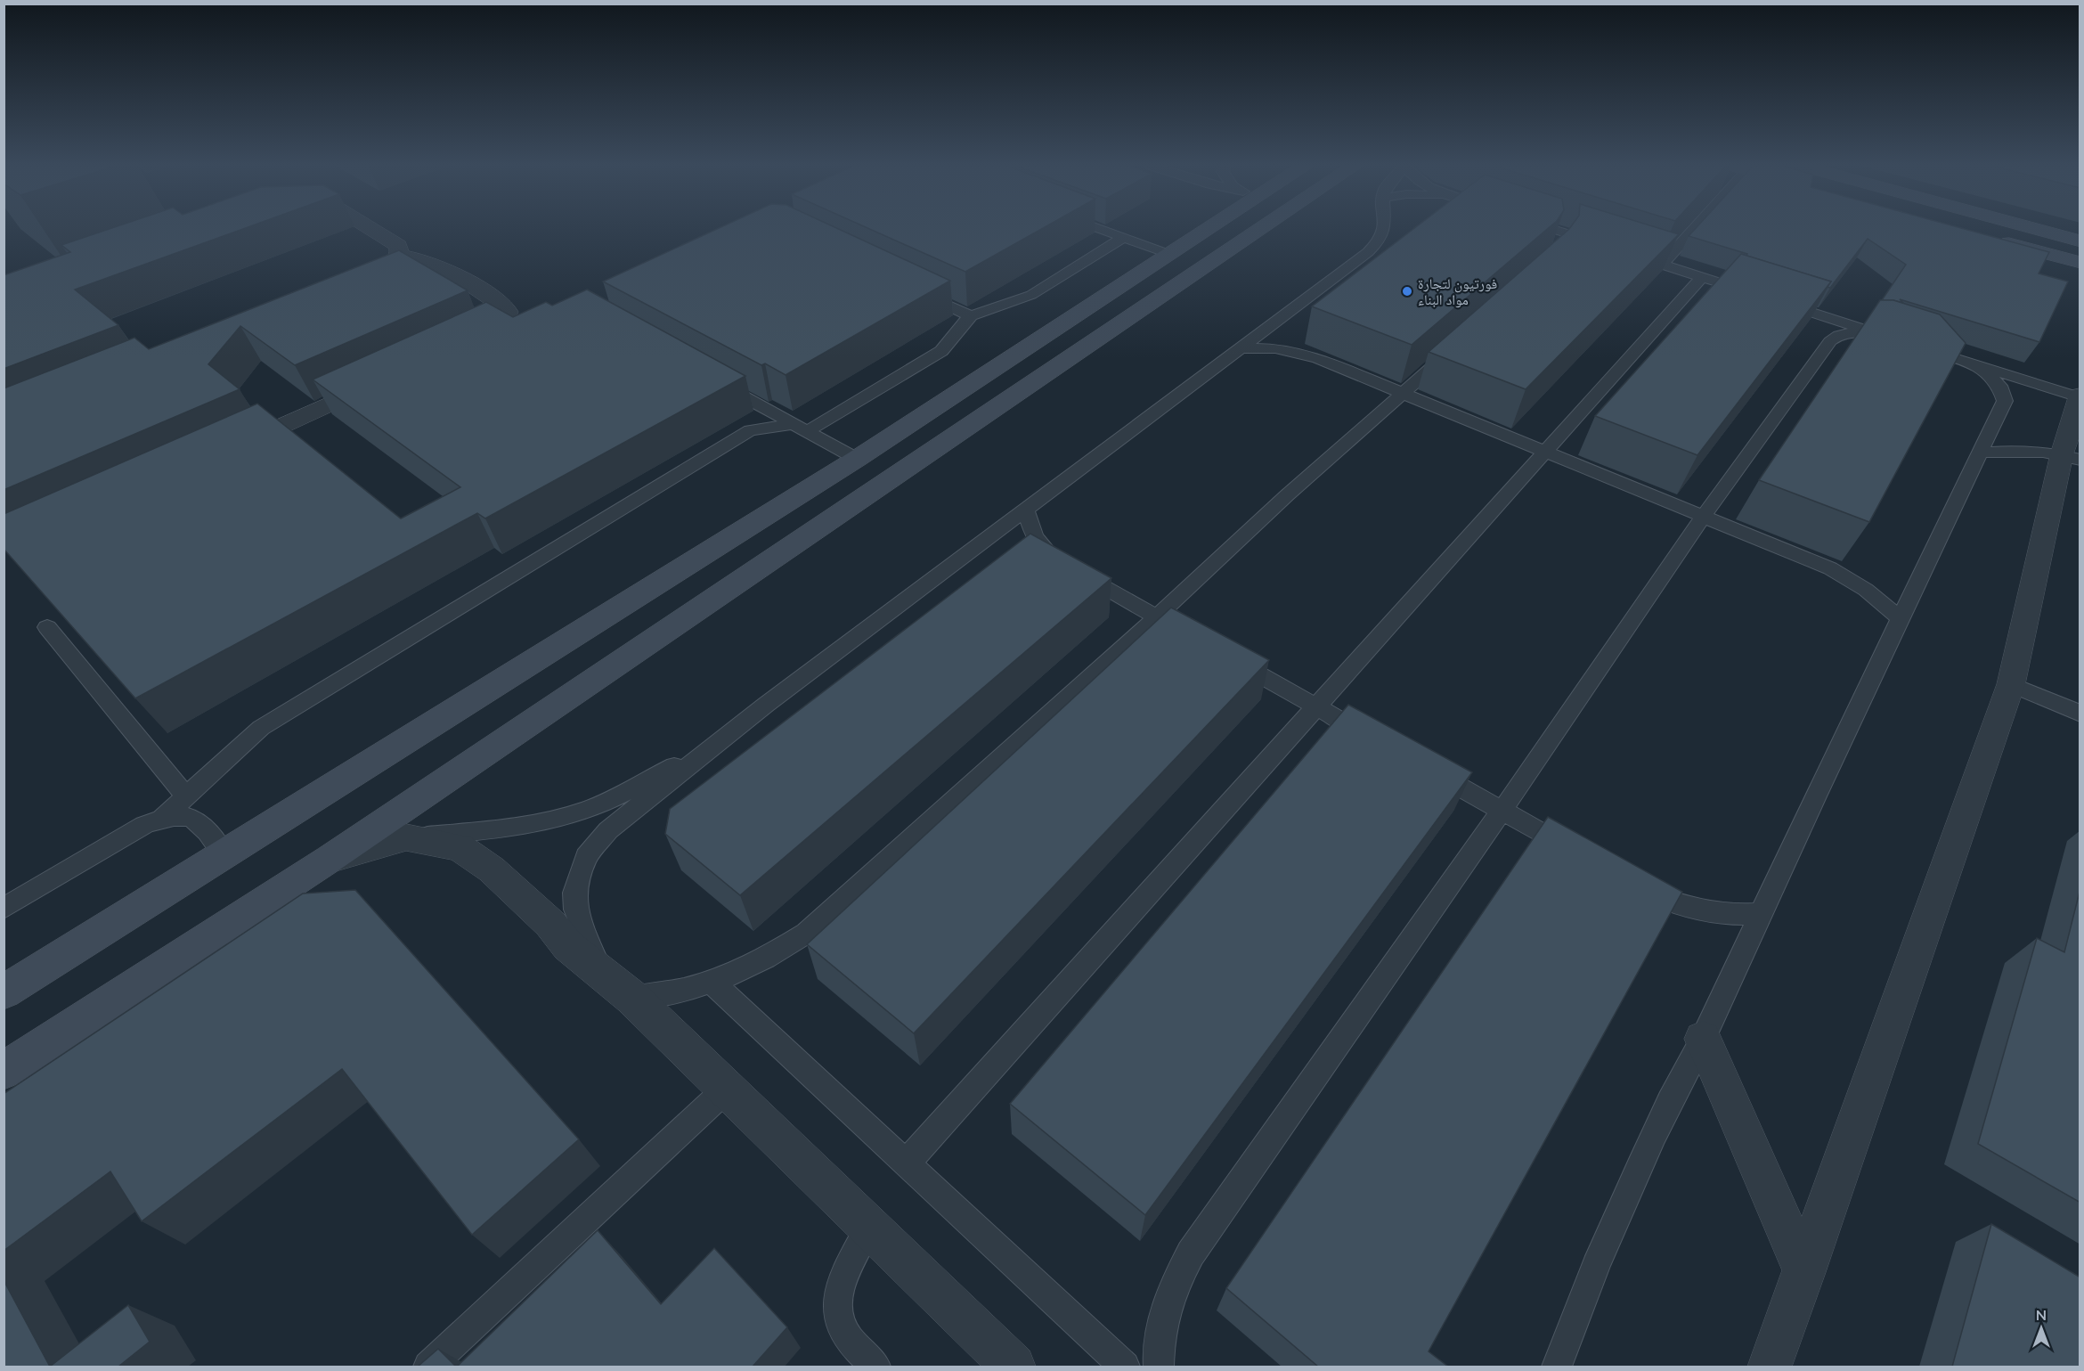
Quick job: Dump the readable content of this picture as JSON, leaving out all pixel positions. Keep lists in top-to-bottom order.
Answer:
{
  "places": ["فورتيون لتجارة مواد البناء"],
  "north": "top"
}
